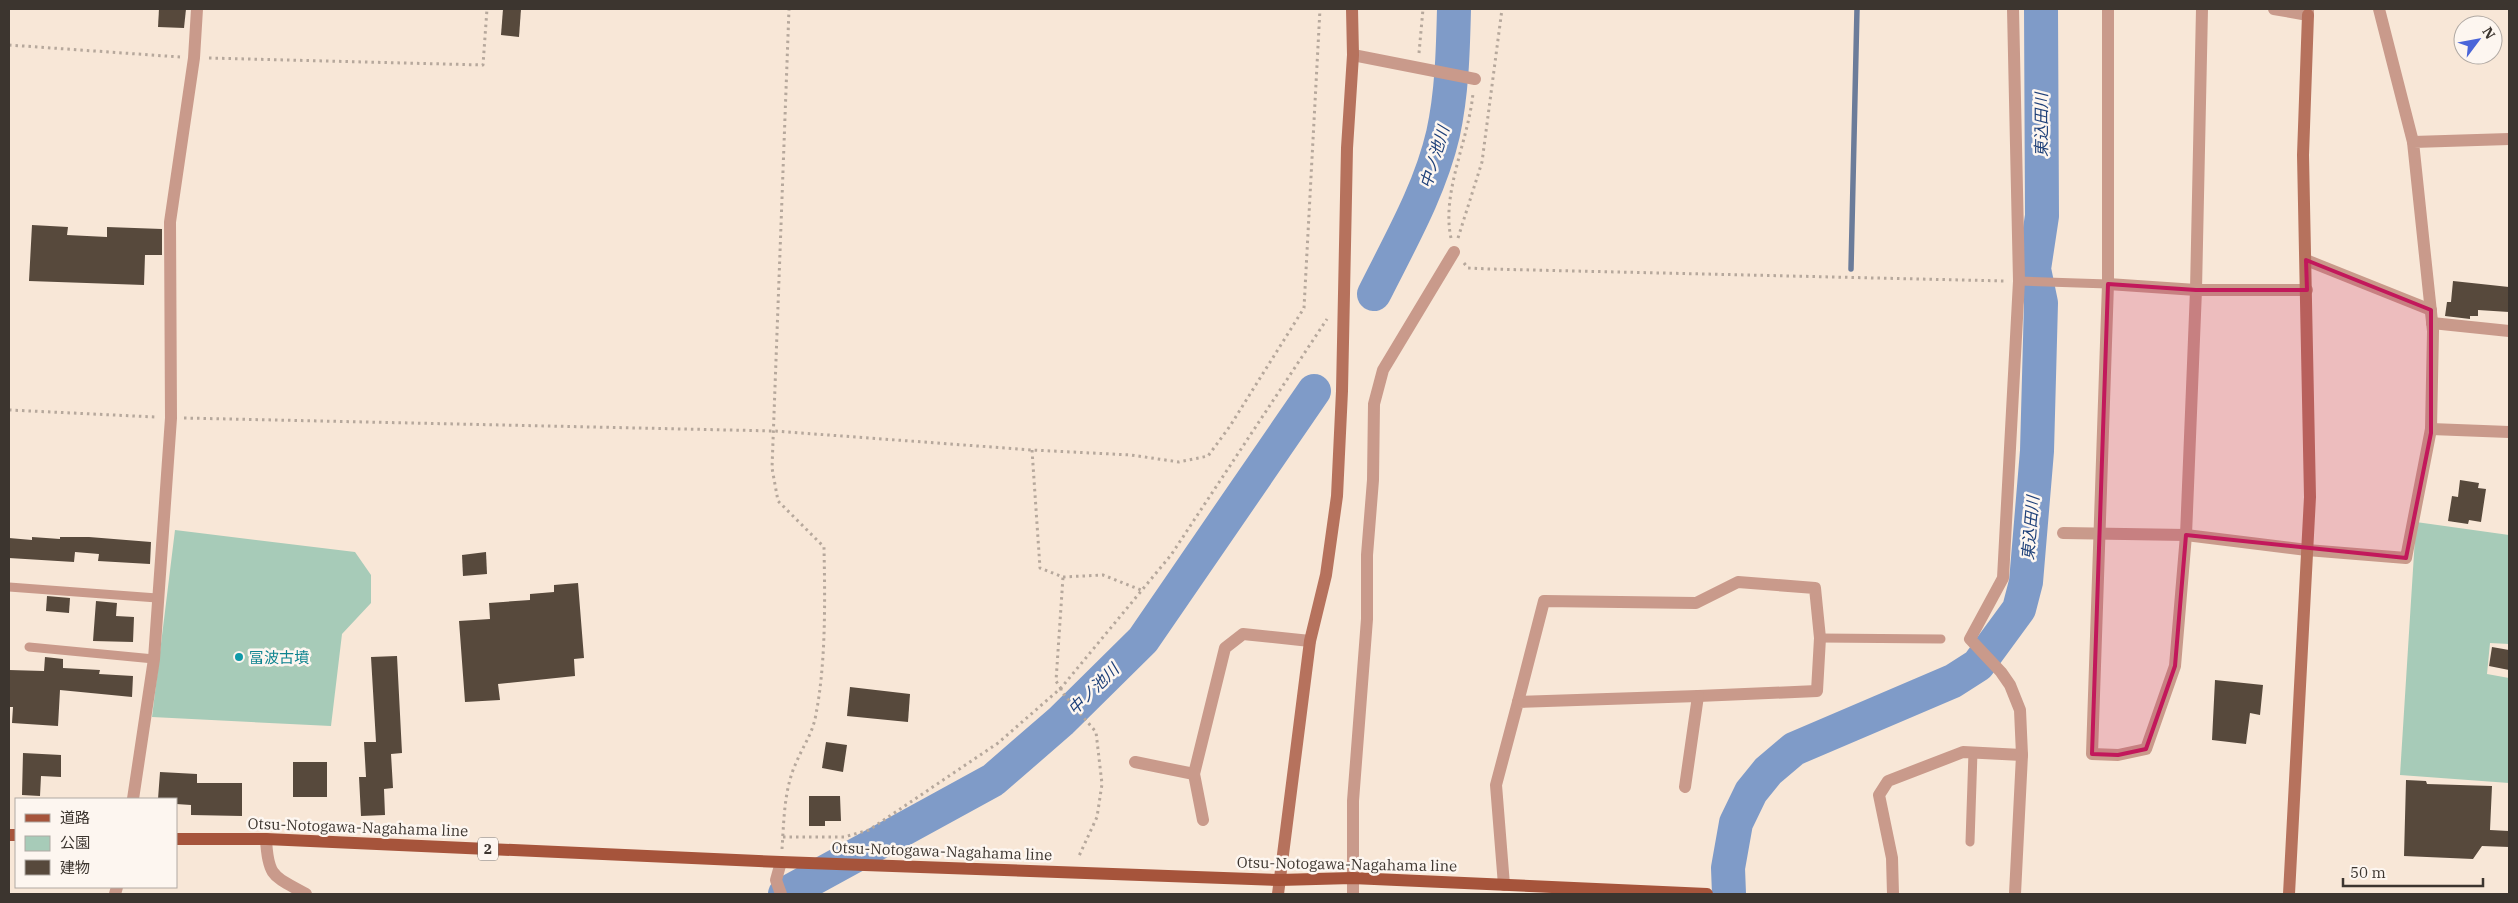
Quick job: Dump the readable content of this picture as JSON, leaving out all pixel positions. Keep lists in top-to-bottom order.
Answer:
{
  "streets": {
    "main road": ["Otsu-Notogawa-Nagahama line", "2"]
  },
  "water": ["東込田川", "中ノ池川"],
  "places": ["冨波古墳"],
  "legend": ["道路", "公園", "建物"],
  "scale_bar": "50 m",
  "north": "top right"
}
